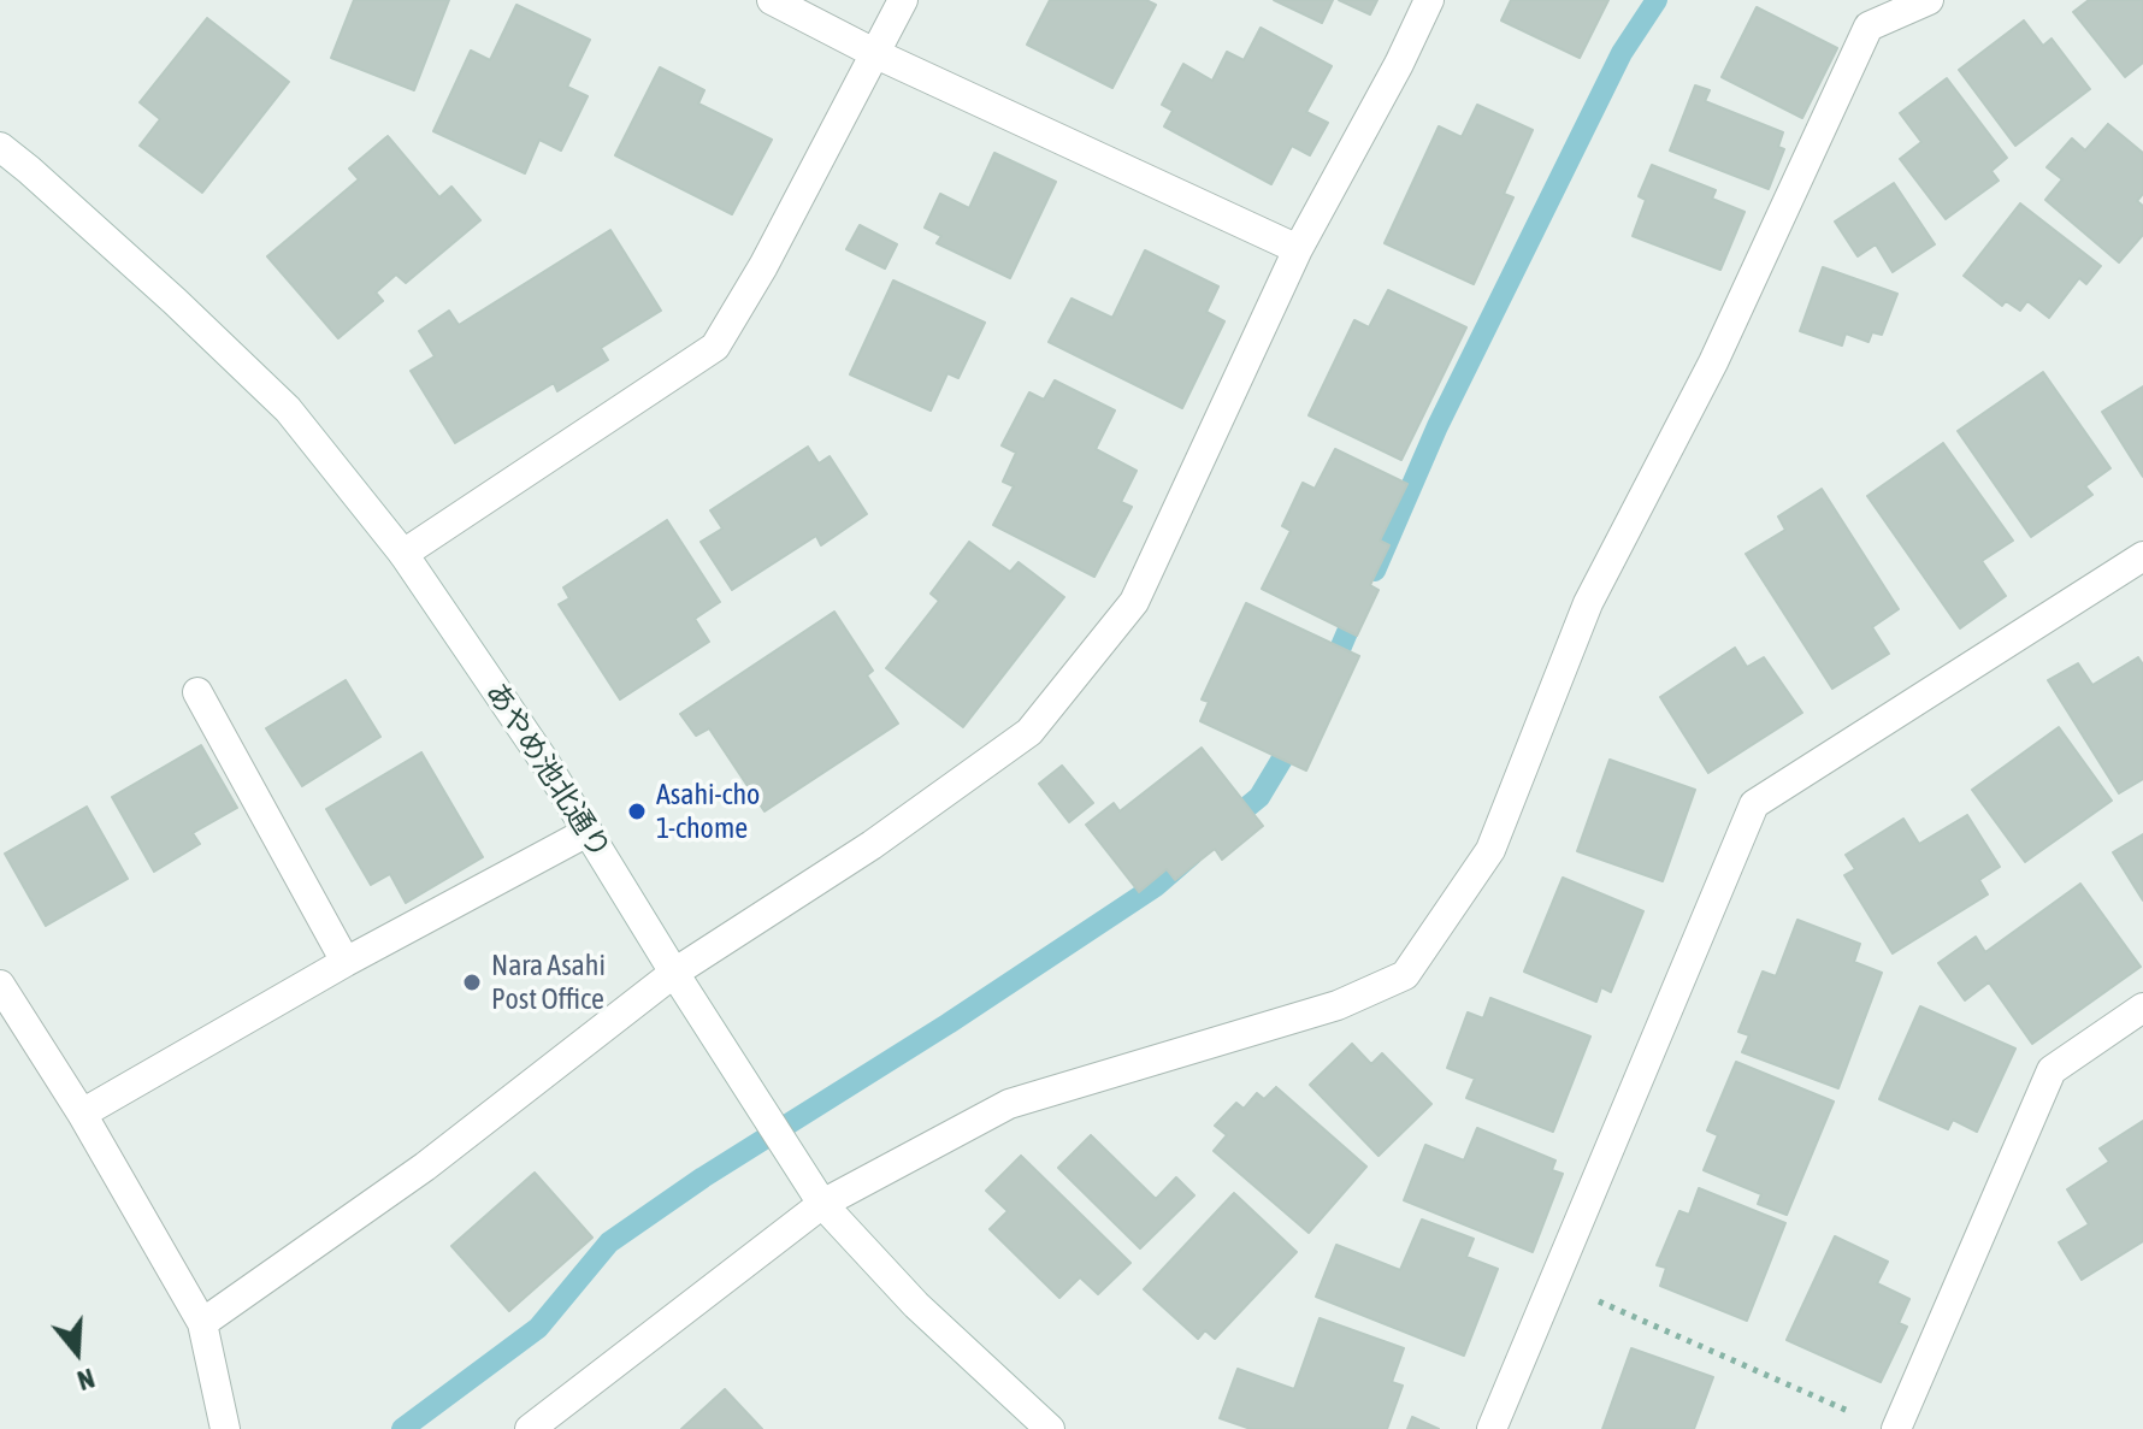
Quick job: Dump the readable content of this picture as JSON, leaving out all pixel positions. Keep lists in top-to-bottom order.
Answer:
{
  "streets": {
    "street": ["あやめ池北通り"]
  },
  "places": ["Asahi-cho 1-chome", "Nara Asahi Post Office"],
  "north": "bottom"
}
